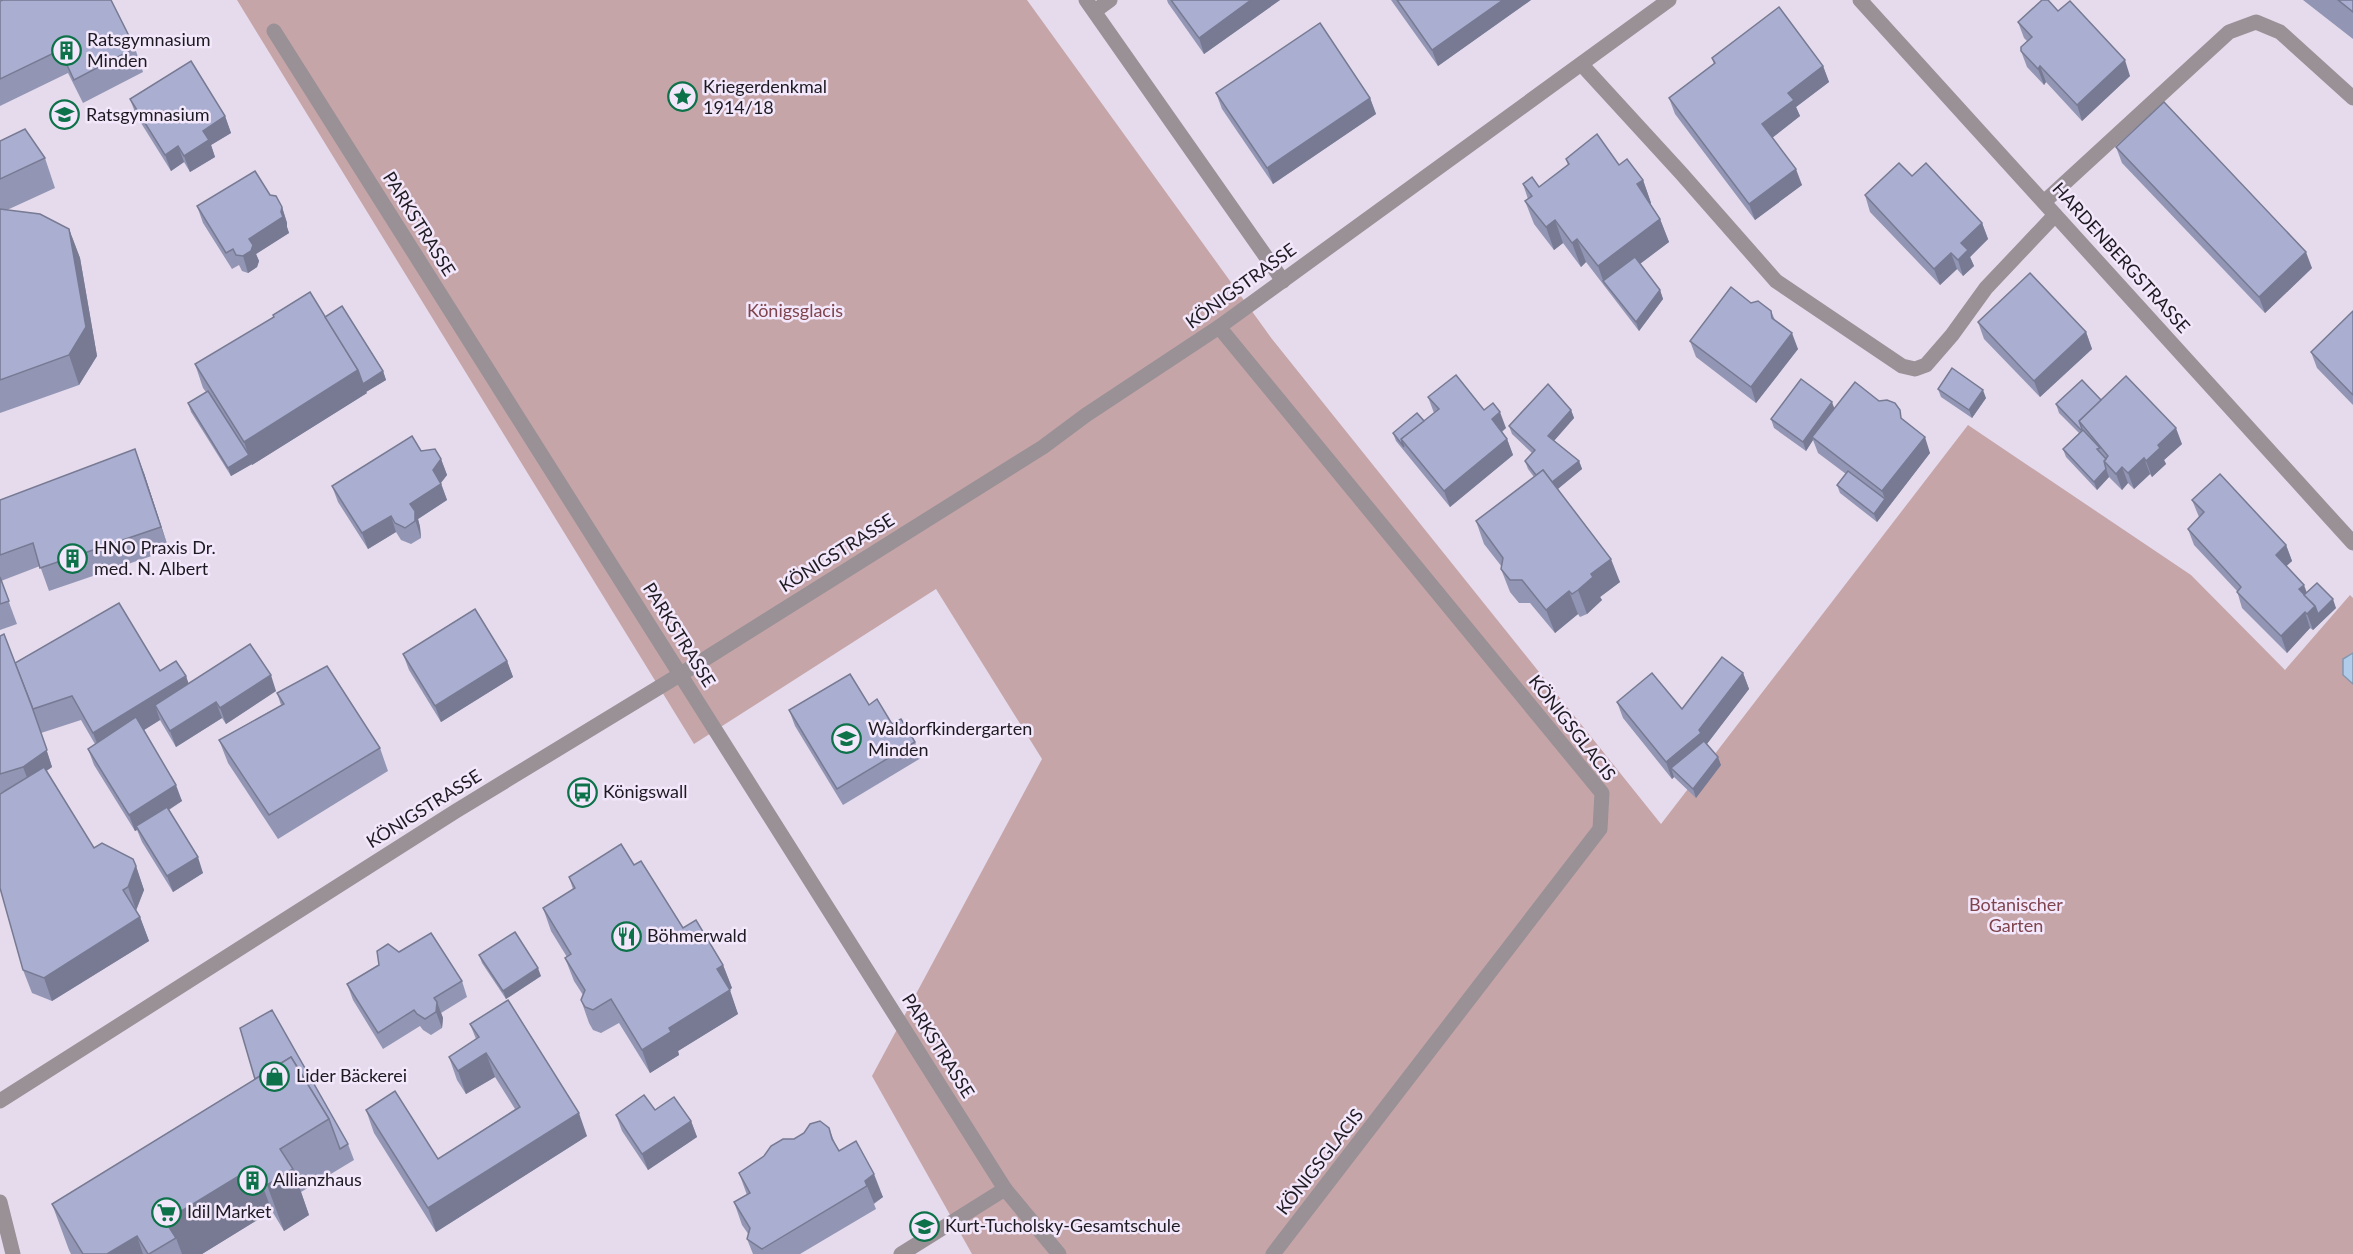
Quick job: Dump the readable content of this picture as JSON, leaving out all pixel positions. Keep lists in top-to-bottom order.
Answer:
{
  "streets": {
    "street": [
      "PARKSTRASSE",
      "HARDENBERGSTRASSE",
      "KÖNIGSTRASSE",
      "KÖNIGSGLACIS"
    ]
  },
  "crossings": [
    ["PARKSTRASSE", "KÖNIGSTRASSE"],
    ["KÖNIGSTRASSE", "KÖNIGSGLACIS"]
  ],
  "parks": ["Königsglacis", "Botanischer Garten"],
  "places": {
    "building": ["Ratsgymnasium Minden", "HNO Praxis Dr. med. N. Albert", "Allianzhaus"],
    "place": ["Kriegerdenkmal 1914/18"],
    "school or university": ["Ratsgymnasium", "Waldorfkindergarten Minden", "Kurt-Tucholsky-Gesamtschule"],
    "bus stop": ["Königswall"],
    "restaurant": ["Böhmerwald"],
    "shop": ["Lider Bäckerei"],
    "supermarket": ["Idil Market"]
  }
}
